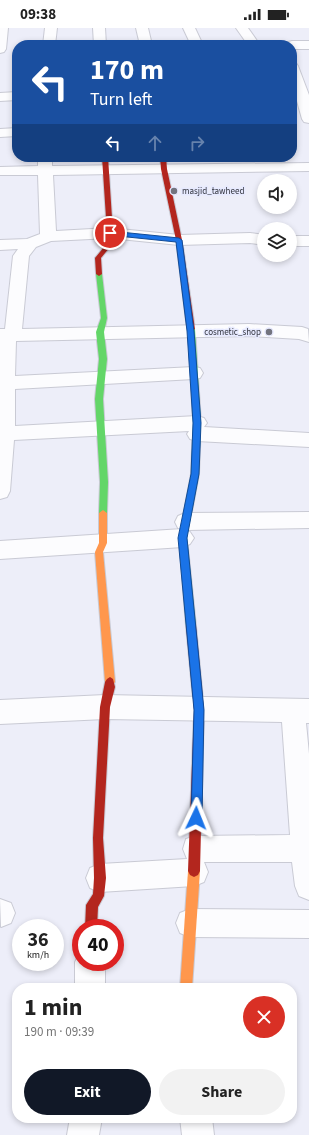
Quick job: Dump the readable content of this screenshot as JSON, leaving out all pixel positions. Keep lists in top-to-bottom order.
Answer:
{
  "places": ["masjid_tawheed", "cosmetic_shop"],
  "page": {
    "status": "09:38",
    "turn": ["170 m", "Turn left"],
    "speed": "36 km/h",
    "limit": "40",
    "heading": ["1 min", "190 m · 09:39"],
    "buttons": ["Exit", "Share"]
  }
}
